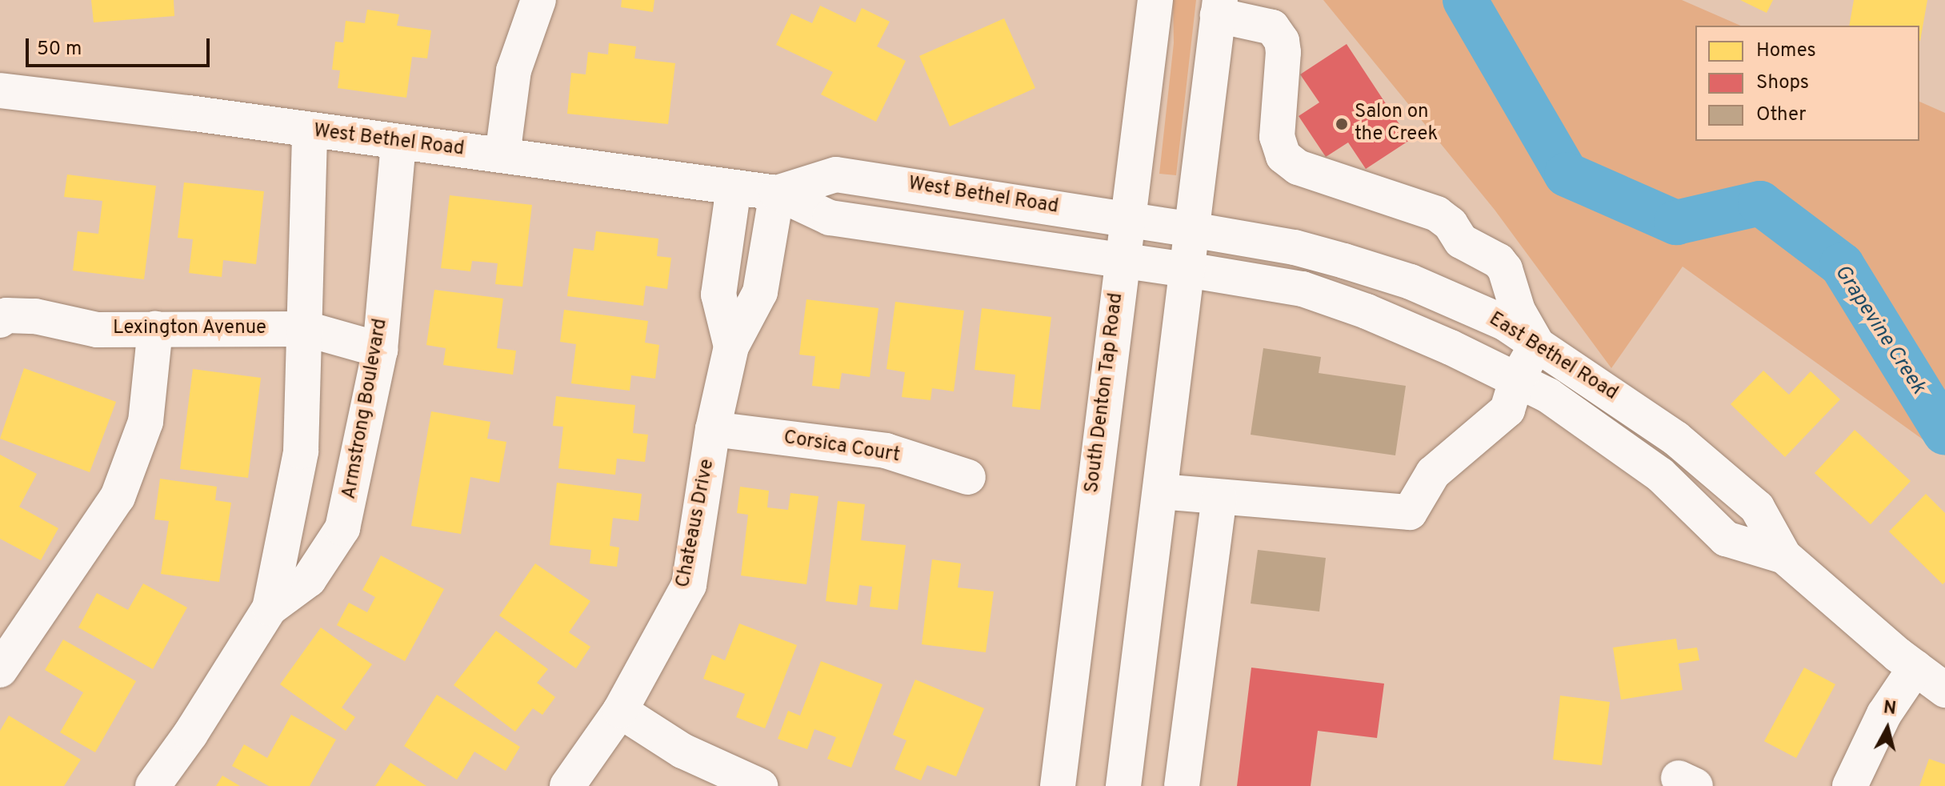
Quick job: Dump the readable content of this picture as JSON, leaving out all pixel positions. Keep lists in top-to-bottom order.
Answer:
{
  "streets": {
    "street": [
      "West Bethel Road",
      "Lexington Avenue",
      "East Bethel Road",
      "South Denton Tap Road",
      "Armstrong Boulevard",
      "Corsica Court",
      "Chateaus Drive"
    ]
  },
  "crossings": [
    ["West Bethel Road", "East Bethel Road"],
    ["West Bethel Road", "South Denton Tap Road"],
    ["West Bethel Road", "Armstrong Boulevard"],
    ["West Bethel Road", "Chateaus Drive"],
    ["Lexington Avenue", "Armstrong Boulevard"],
    ["Corsica Court", "Chateaus Drive"]
  ],
  "water": ["Grapevine Creek"],
  "places": ["Salon on the Creek"],
  "legend": ["Homes", "Shops", "Other"],
  "scale_bar": "50 m",
  "north": "top"
}
